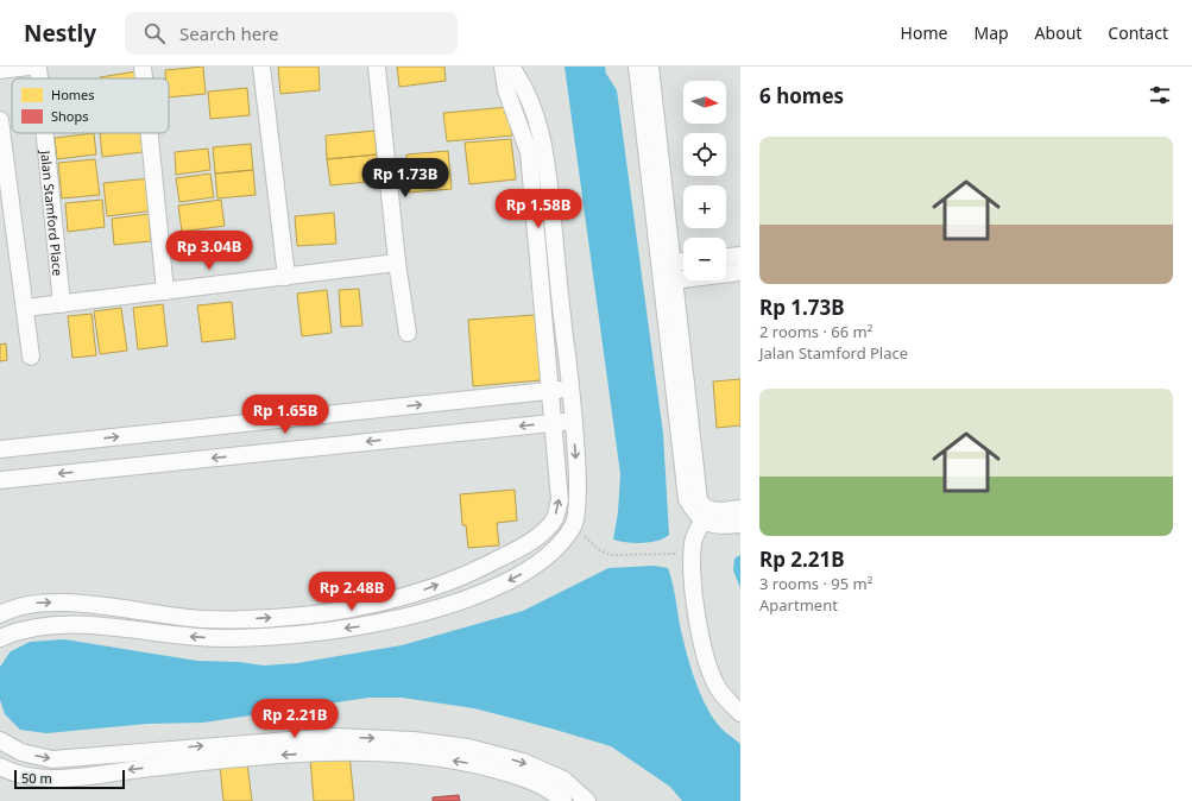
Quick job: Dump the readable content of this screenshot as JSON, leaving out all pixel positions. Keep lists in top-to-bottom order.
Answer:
{
  "streets": {
    "street": ["Jalan Stamford Place"]
  },
  "legend": ["Homes", "Shops"],
  "scale_bar": "50 m",
  "north": "right",
  "page": {
    "header": "Nestly",
    "search": "Search here",
    "nav": [
      "Home",
      "Map",
      "About",
      "Contact"
    ],
    "heading": "6 homes",
    "map_buttons": ["+", "−"],
    "list": [
      {
        "name": "Rp 1.73B",
        "note": "2 rooms · 66 m² · Jalan Stamford Place"
      },
      {
        "name": "Rp 2.21B",
        "note": "3 rooms · 95 m² · Apartment"
      }
    ],
    "price": [
      "Rp 1.73B",
      "Rp 1.58B",
      "Rp 3.04B",
      "Rp 1.65B",
      "Rp 2.48B",
      "Rp 2.21B"
    ],
    "scale": "50 m"
  }
}
